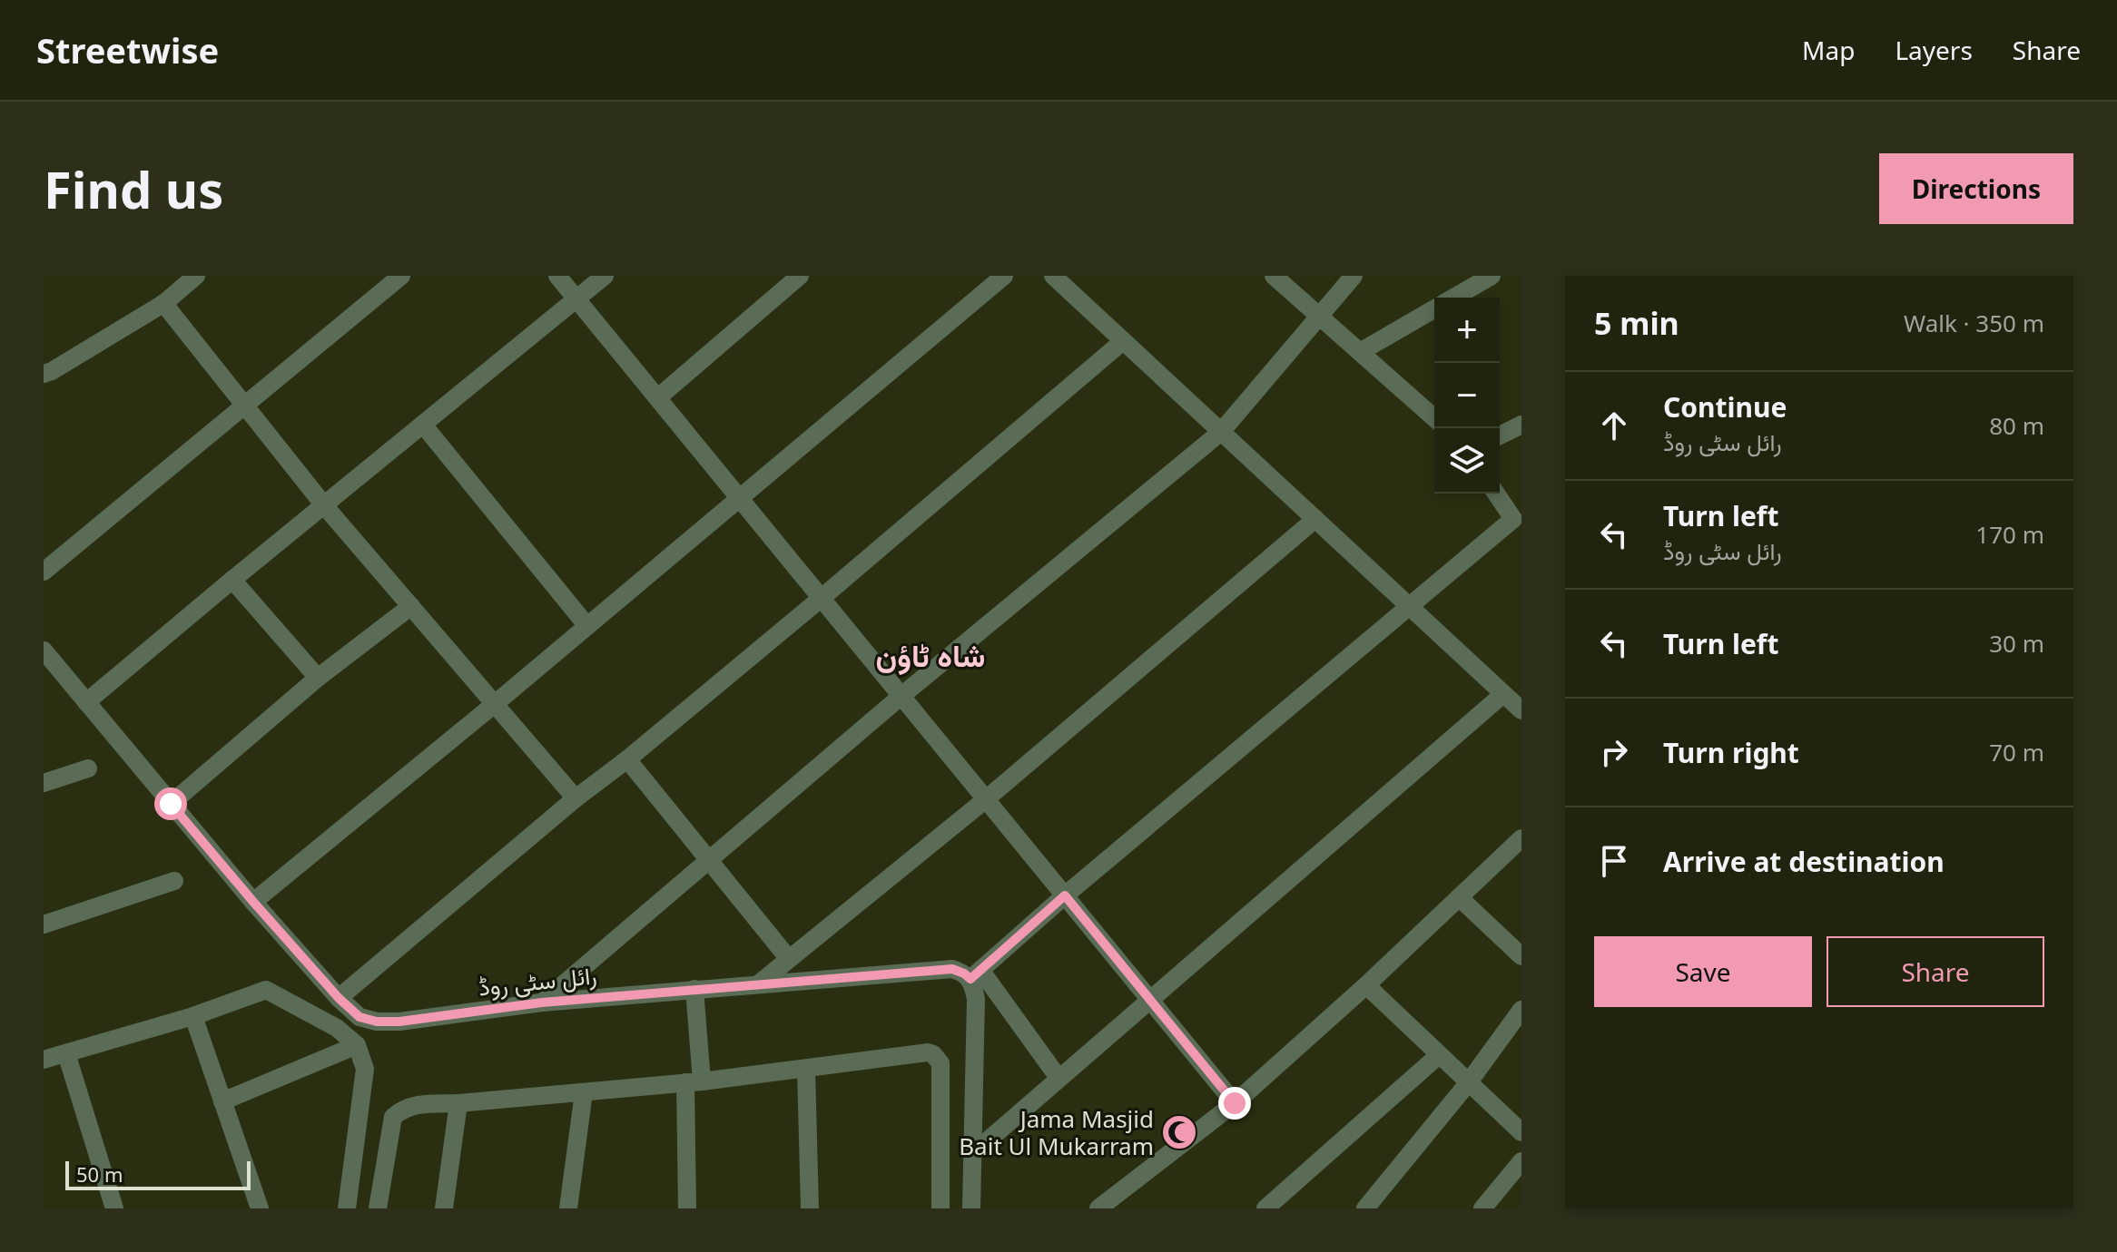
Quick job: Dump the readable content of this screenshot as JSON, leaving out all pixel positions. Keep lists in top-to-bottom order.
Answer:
{
  "streets": {
    "street": ["رائل سٹی روڈ"]
  },
  "districts": ["شاہ ٹاؤن"],
  "places": {
    "mosque": ["Jama Masjid Bait Ul Mukarram"]
  },
  "scale_bar": "50 m",
  "page": {
    "header": "Streetwise",
    "nav": ["Map", "Layers", "Share"],
    "buttons": [
      "Directions",
      ["Save", "Share"]
    ],
    "title": "Find us",
    "heading": ["5 min", "Walk · 350 m"],
    "map_buttons": ["+", "−"],
    "list": [
      ["Continue", "رائل سٹی روڈ", "80 m"],
      ["Turn left", "رائل سٹی روڈ", "170 m"],
      ["Turn left", "30 m"],
      ["Turn right", "70 m"],
      "Arrive at destination"
    ],
    "scale": "50 m"
  }
}
